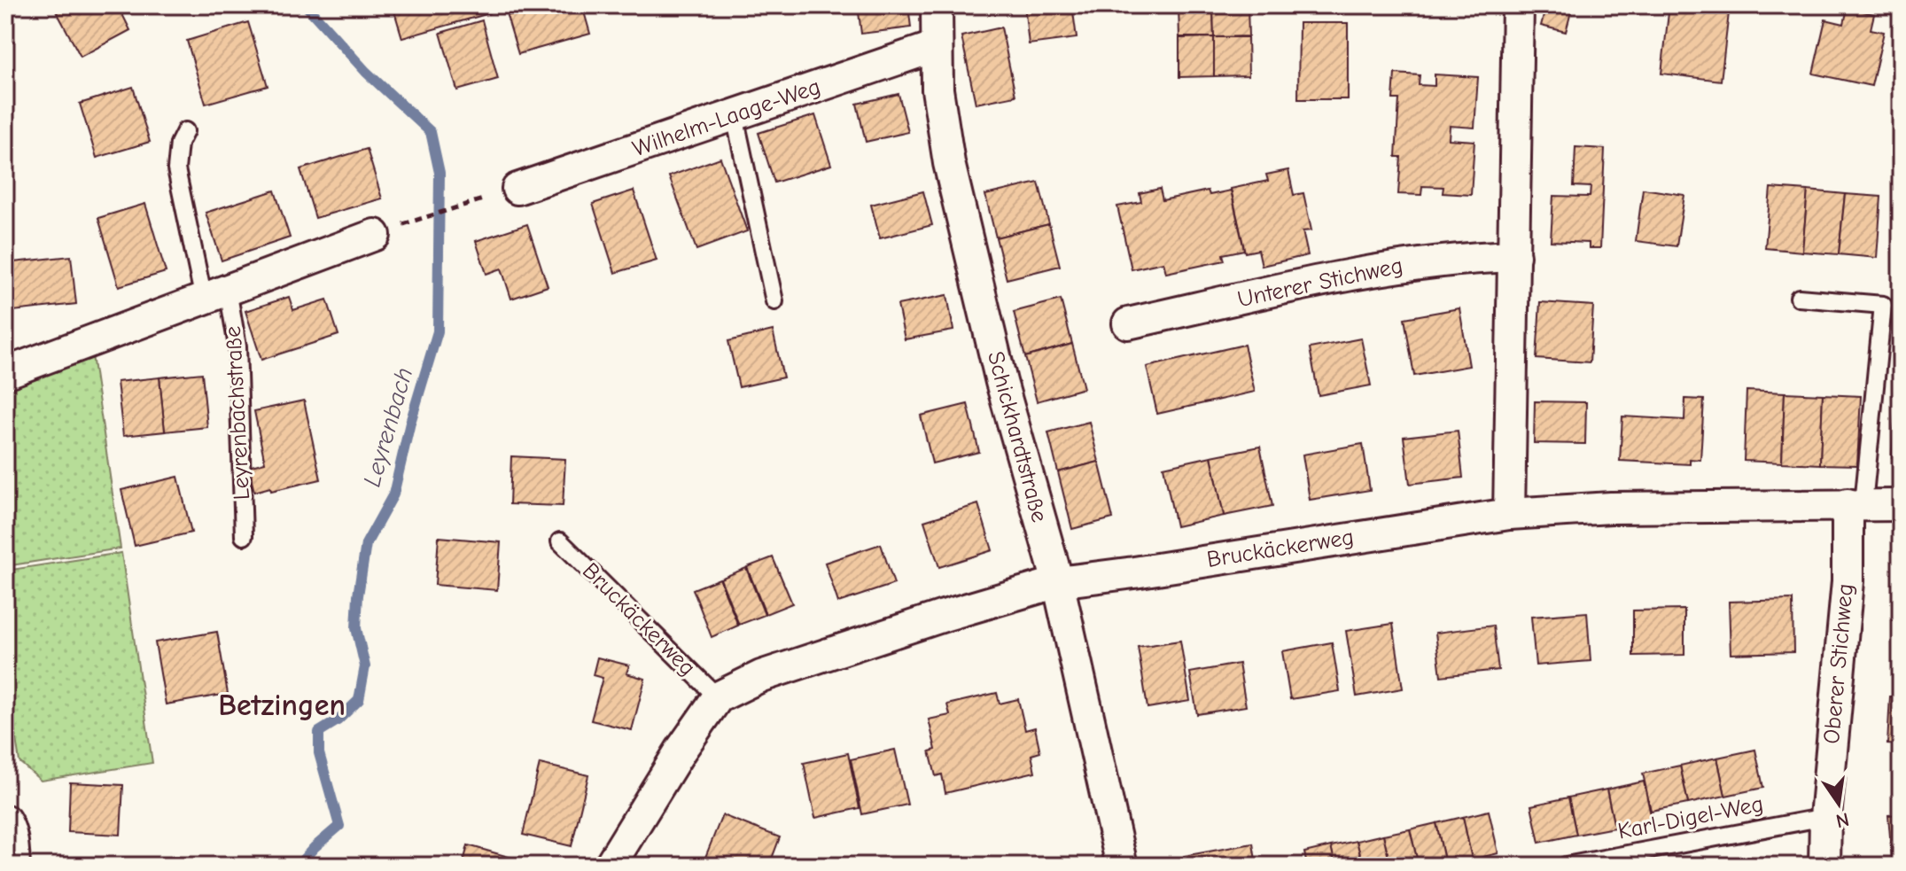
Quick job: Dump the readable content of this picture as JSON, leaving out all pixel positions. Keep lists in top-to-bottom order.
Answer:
{
  "streets": {
    "street": [
      "Wilhelm-Laage-Weg",
      "Unterer Stichweg",
      "Leyrenbachstraße",
      "Schickhardtstraße",
      "Bruckäckerweg",
      "Oberer Stichweg"
    ],
    "lane": ["Karl-Digel-Weg"]
  },
  "crossings": [
    ["Wilhelm-Laage-Weg", "Schickhardtstraße"],
    ["Schickhardtstraße", "Bruckäckerweg"],
    ["Bruckäckerweg", "Oberer Stichweg"],
    ["Oberer Stichweg", "Karl-Digel-Weg"]
  ],
  "districts": ["Betzingen"],
  "water": ["Leyrenbach"],
  "north": "bottom"
}
